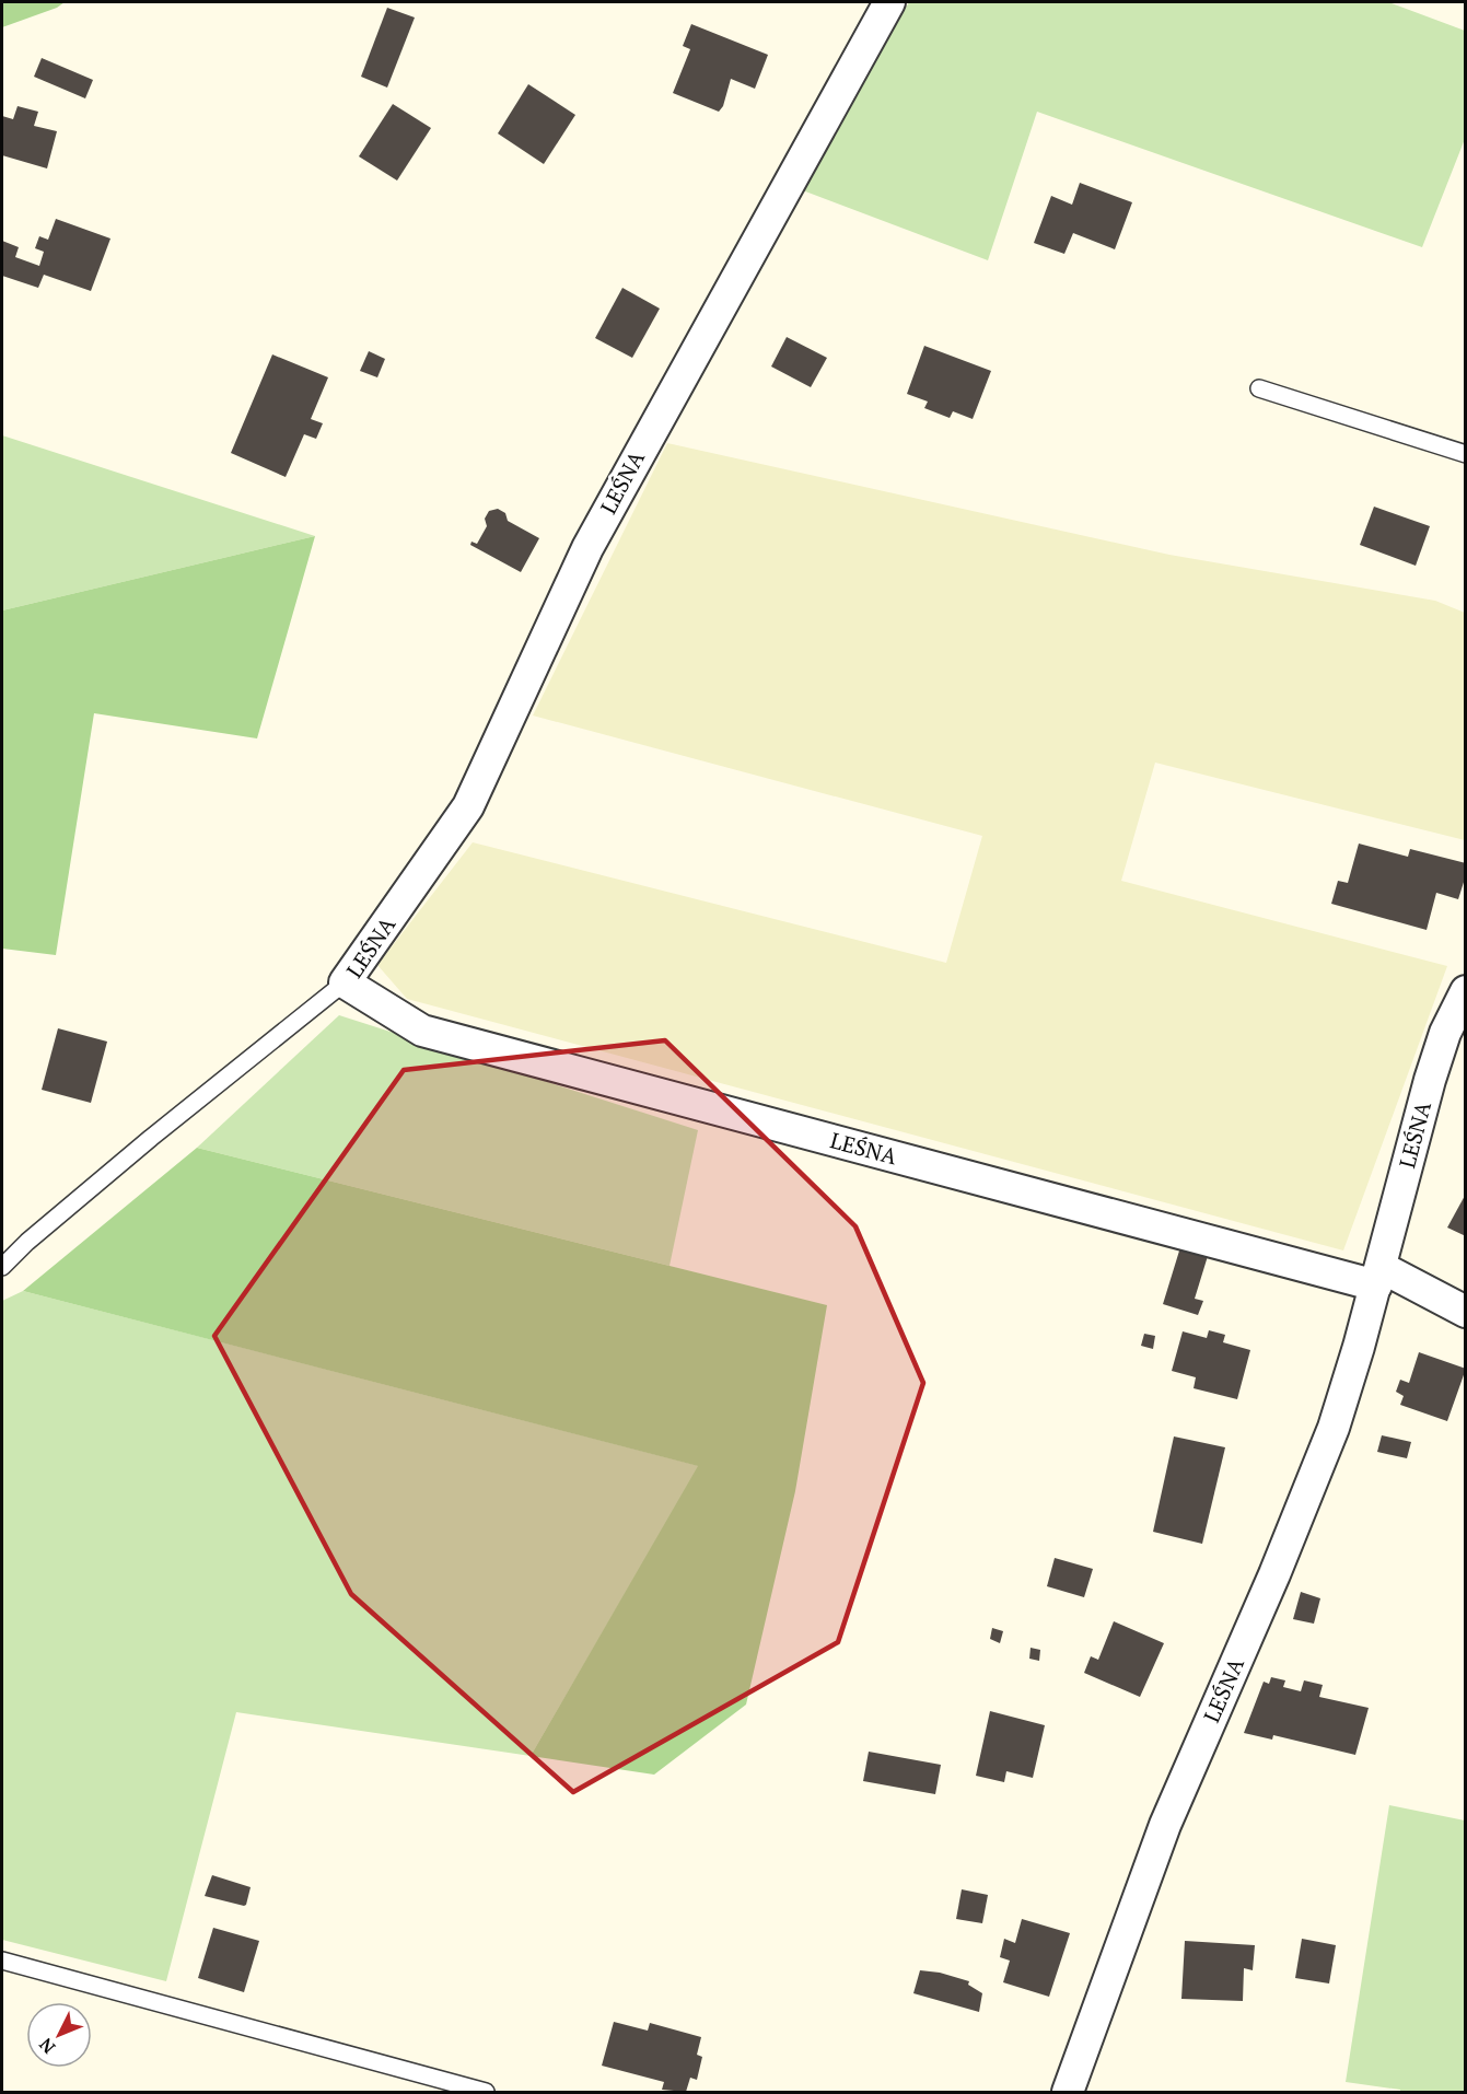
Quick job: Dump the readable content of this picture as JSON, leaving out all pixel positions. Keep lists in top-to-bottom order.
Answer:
{
  "streets": {
    "street": ["LEŚNA"]
  },
  "north": "bottom left"
}
